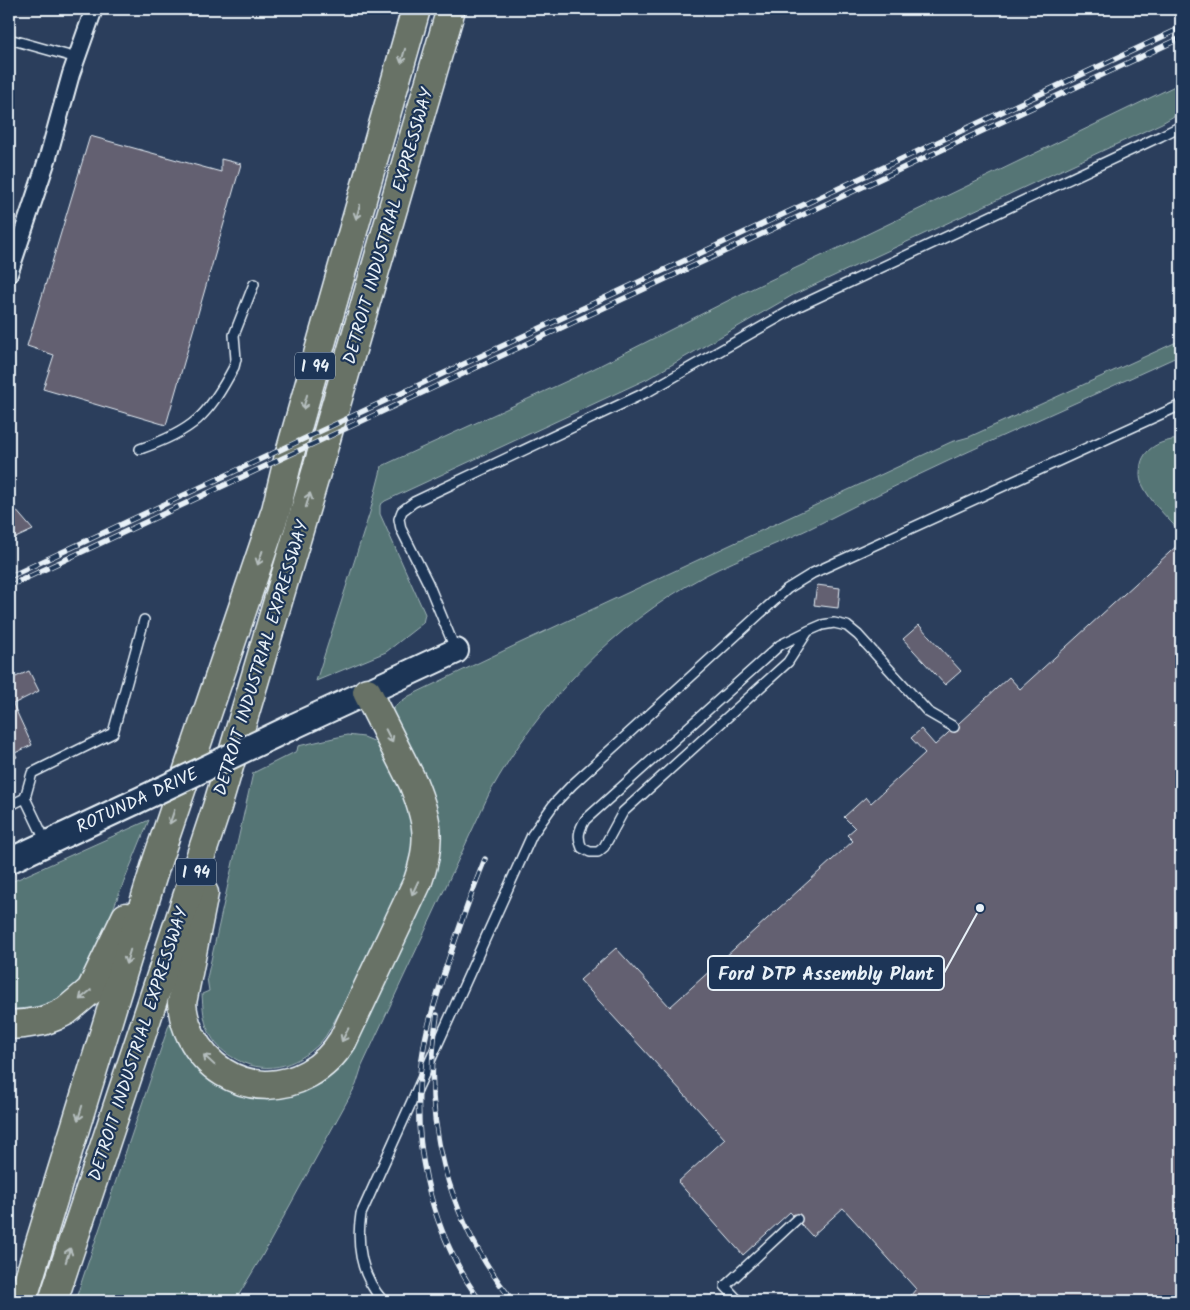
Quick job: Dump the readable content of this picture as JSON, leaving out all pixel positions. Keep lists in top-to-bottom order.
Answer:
{
  "streets": {
    "highway": ["DETROIT INDUSTRIAL EXPRESSWAY", "I 94"],
    "main road": ["ROTUNDA DRIVE"]
  },
  "places": ["Ford DTP Assembly Plant"]
}
